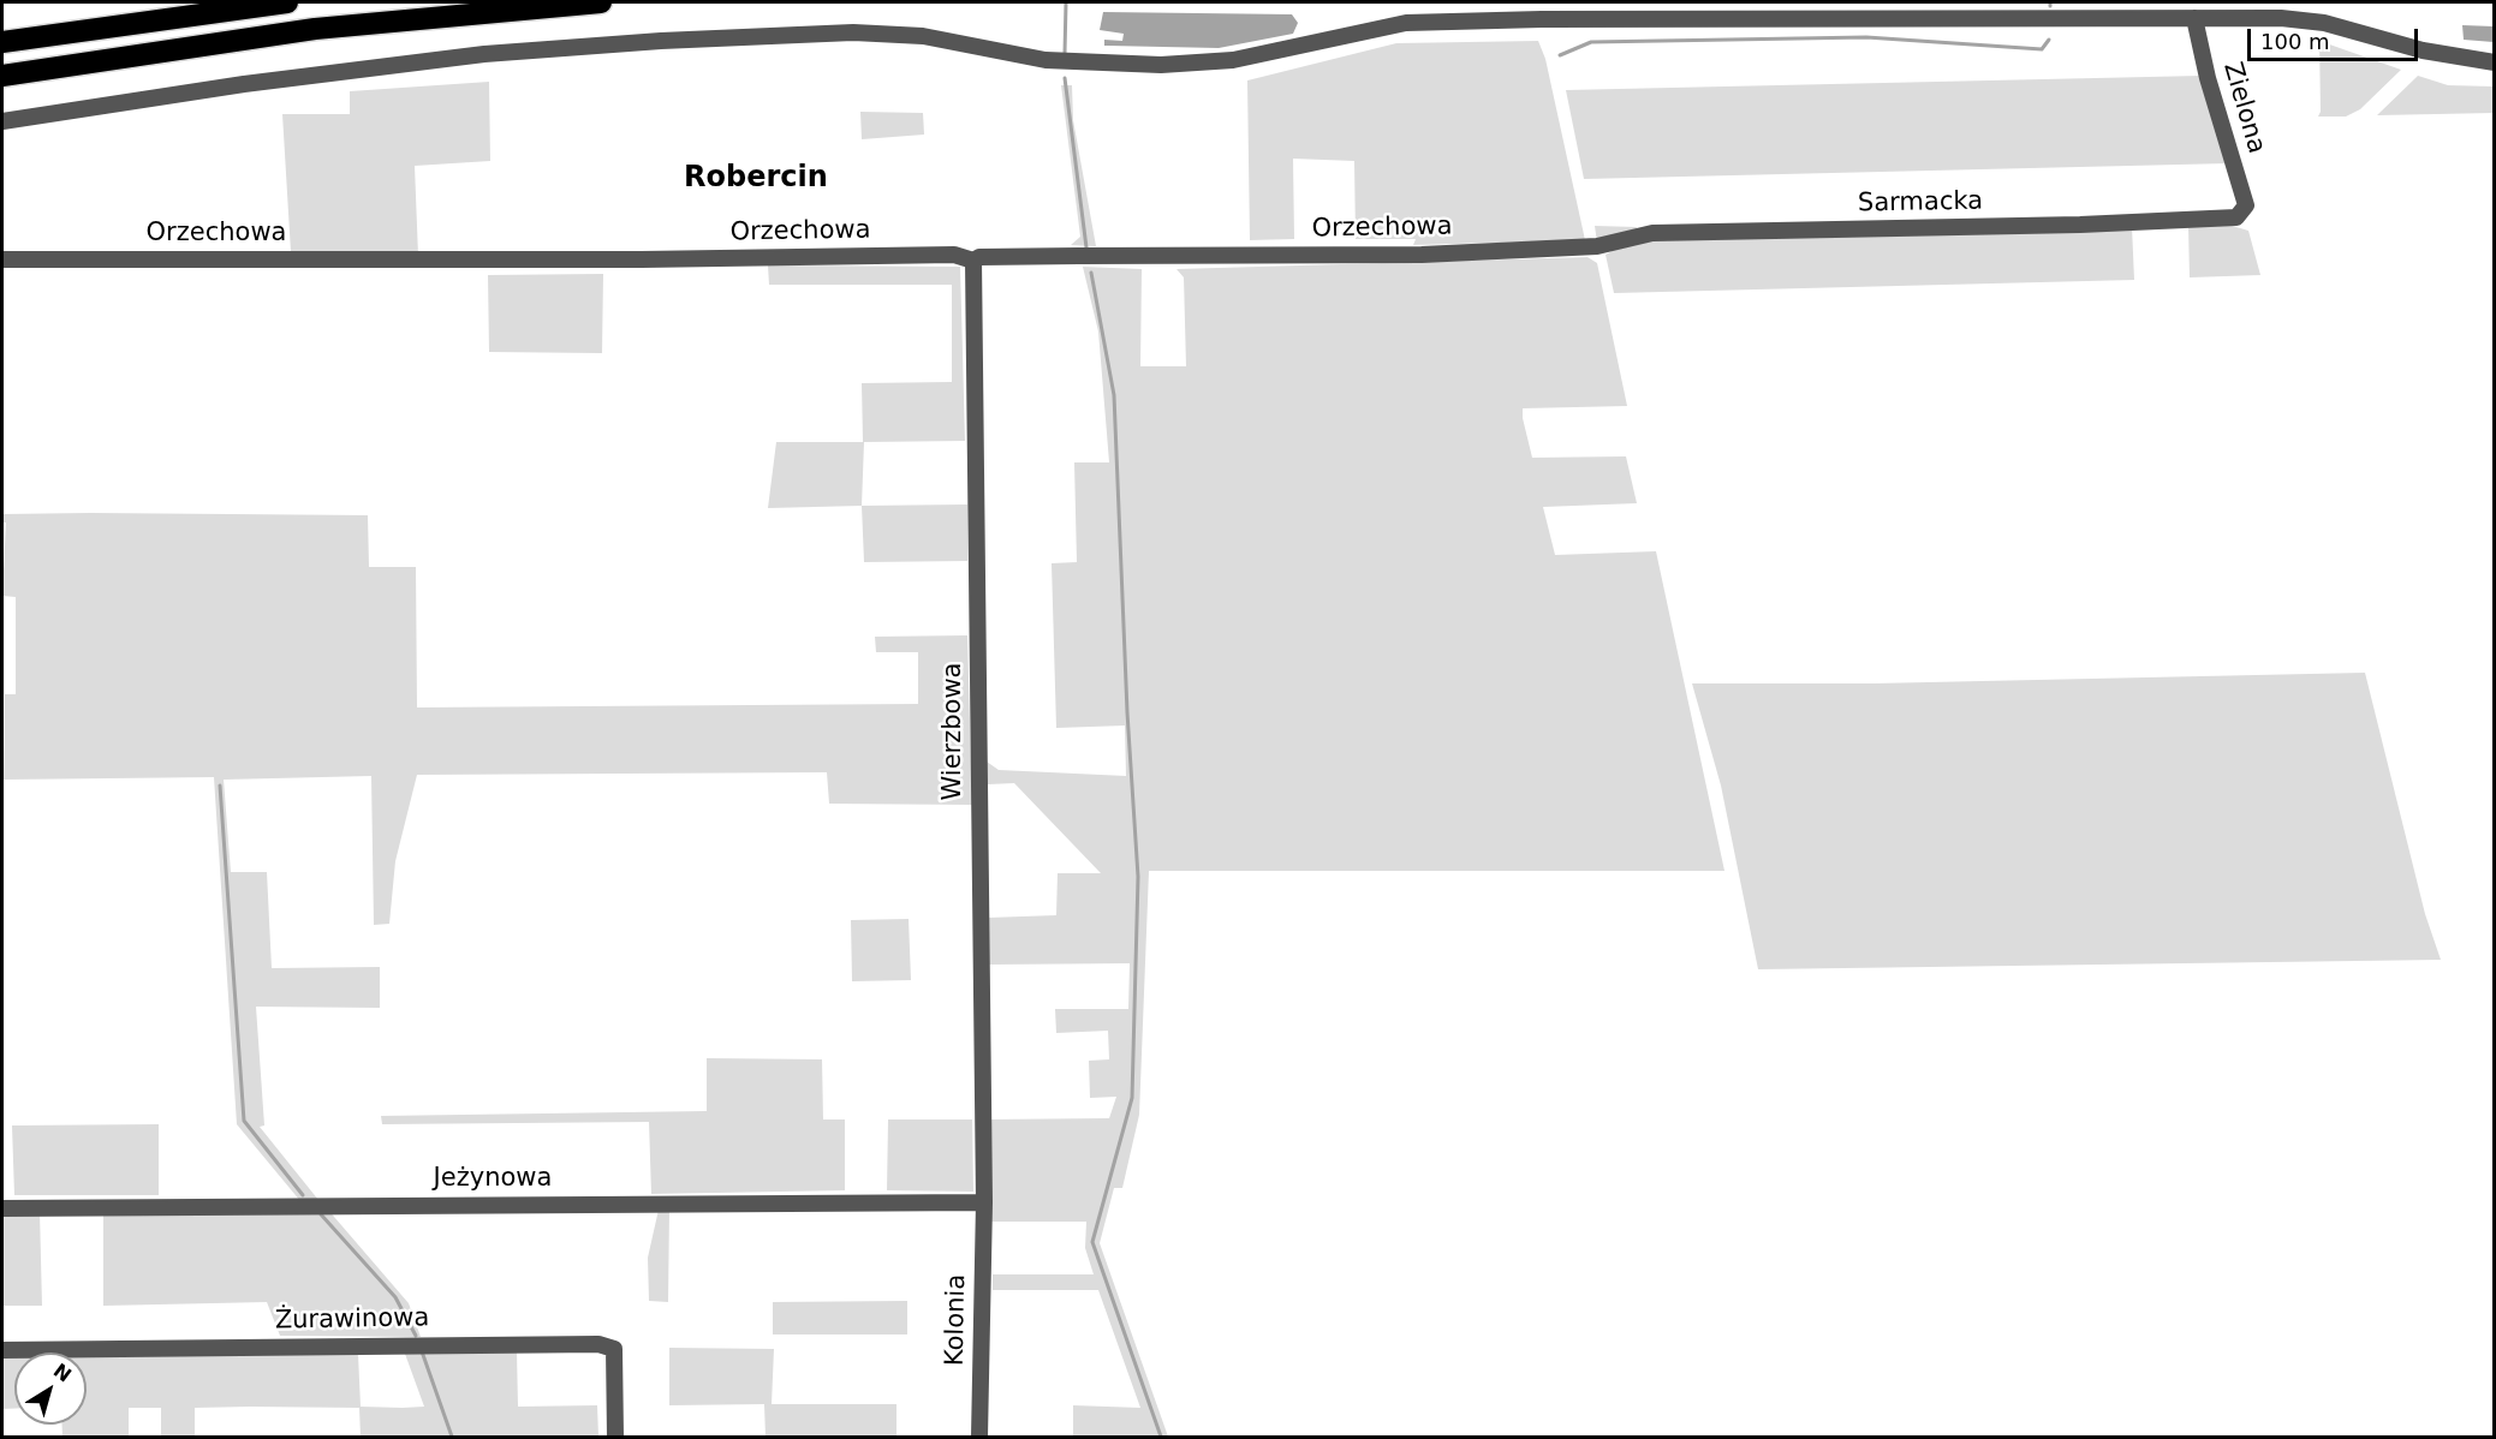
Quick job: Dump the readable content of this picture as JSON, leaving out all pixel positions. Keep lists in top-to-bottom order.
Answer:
{
  "streets": {
    "street": [
      "Zielona",
      "Sarmacka",
      "Orzechowa",
      "Wierzbowa",
      "Jeżynowa",
      "Żurawinowa",
      "Kolonia"
    ]
  },
  "crossings": [
    ["Zielona", "Sarmacka"],
    ["Sarmacka", "Orzechowa"],
    ["Orzechowa", "Wierzbowa"],
    ["Wierzbowa", "Jeżynowa"],
    ["Wierzbowa", "Kolonia"],
    ["Jeżynowa", "Kolonia"]
  ],
  "districts": ["Robercin"],
  "scale_bar": "100 m",
  "north": "top right"
}
